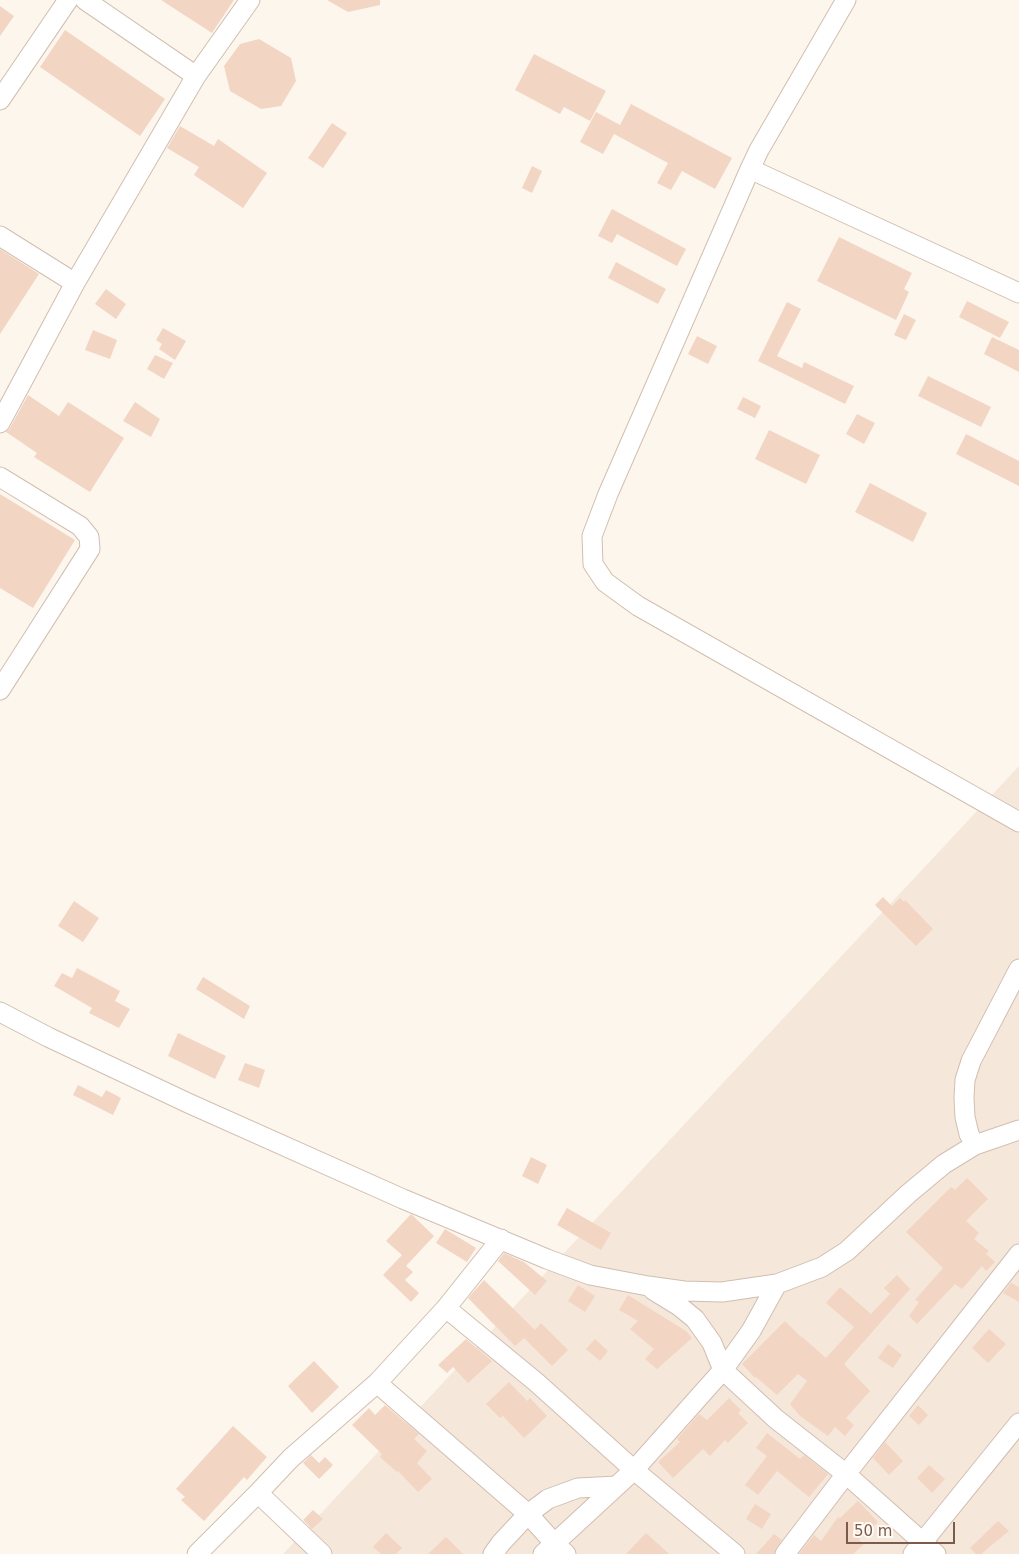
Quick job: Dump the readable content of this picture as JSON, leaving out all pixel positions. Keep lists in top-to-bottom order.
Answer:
{
  "scale_bar": "50 m"
}
